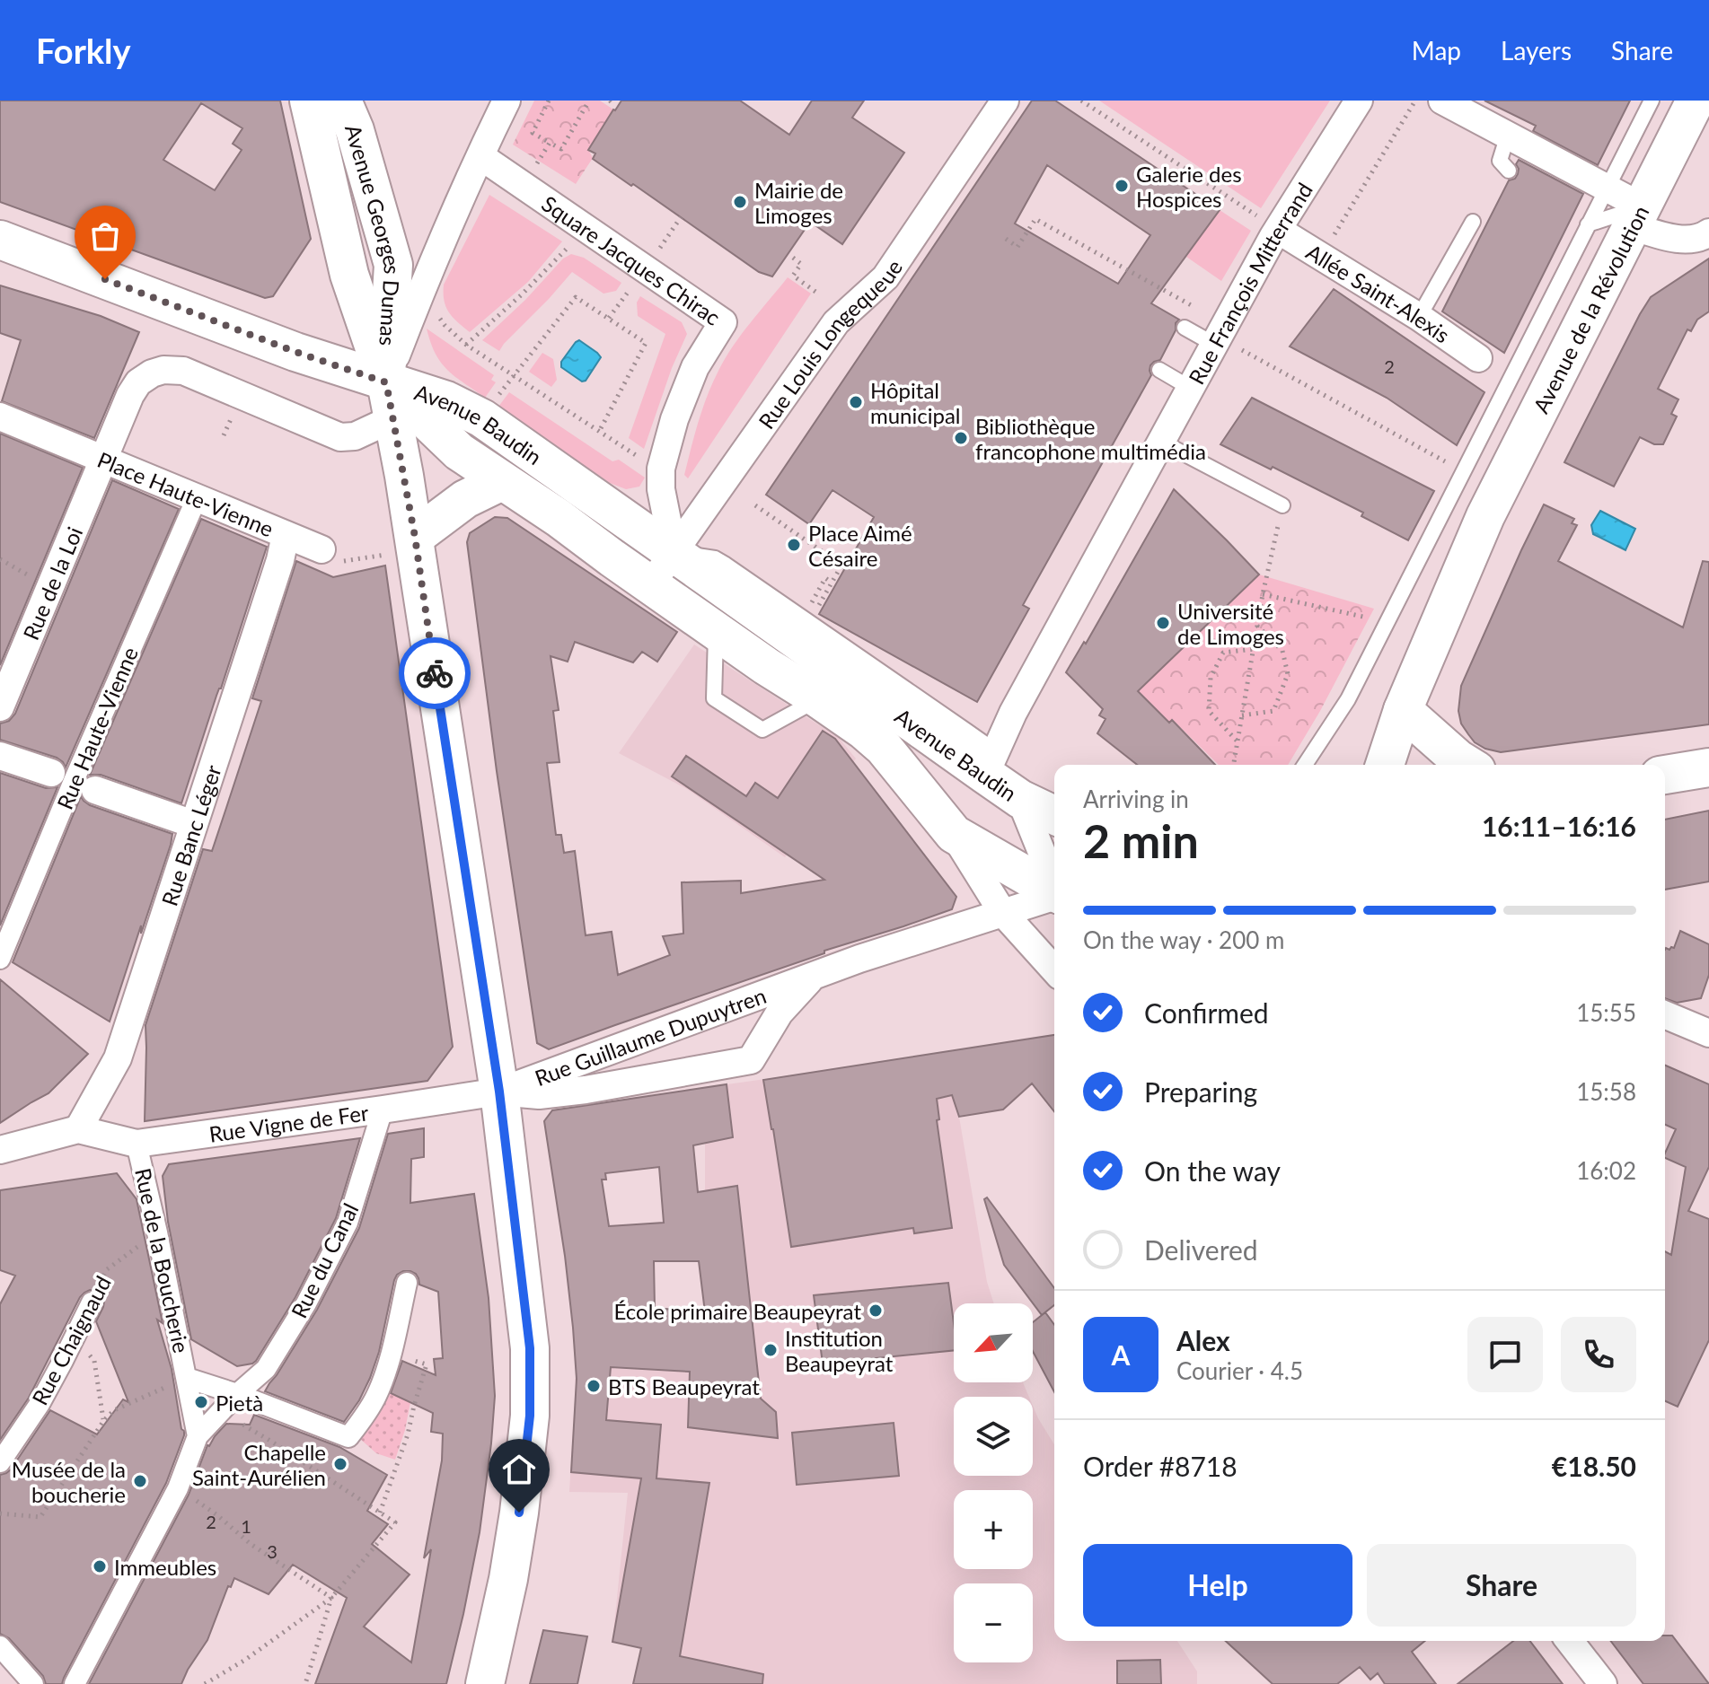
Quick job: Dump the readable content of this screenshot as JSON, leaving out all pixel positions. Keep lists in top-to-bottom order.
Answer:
{
  "streets": {
    "main road": ["Avenue Georges Dumas", "Avenue de la Révolution", "Avenue Baudin"],
    "street": [
      "Square Jacques Chirac",
      "Rue François Mitterrand",
      "Allée Saint-Alexis",
      "Rue Louis Longequeue",
      "Place Haute-Vienne",
      "Rue de la Loi",
      "Rue Haute-Vienne",
      "Rue Banc Léger",
      "Rue Guillaume Dupuytren",
      "Rue Vigne de Fer",
      "Rue de la Boucherie",
      "Rue du Canal",
      "Rue Chaignaud"
    ]
  },
  "crossings": [
    ["Avenue Georges Dumas", "Avenue Baudin"],
    ["Square Jacques Chirac", "Rue Louis Longequeue"],
    ["Square Jacques Chirac", "Avenue Baudin"],
    ["Rue François Mitterrand", "Allée Saint-Alexis"],
    ["Rue François Mitterrand", "Avenue Baudin"],
    ["Rue Louis Longequeue", "Avenue Baudin"],
    ["Avenue Baudin", "Rue Guillaume Dupuytren"],
    ["Place Haute-Vienne", "Rue de la Loi"],
    ["Place Haute-Vienne", "Rue Haute-Vienne"],
    ["Place Haute-Vienne", "Rue Banc Léger"],
    ["Rue Banc Léger", "Rue Vigne de Fer"],
    ["Rue Guillaume Dupuytren", "Rue Vigne de Fer"],
    ["Rue Vigne de Fer", "Rue de la Boucherie"],
    ["Rue Vigne de Fer", "Rue du Canal"],
    ["Rue de la Boucherie", "Rue du Canal"],
    ["Rue de la Boucherie", "Rue Chaignaud"]
  ],
  "places": [
    "Galerie des Hospices",
    "Mairie de Limoges",
    "Hôpital municipal",
    "Bibliothèque francophone multimédia",
    "Place Aimé Césaire",
    "Université de Limoges",
    "École primaire Beaupeyrat",
    "Institution Beaupeyrat",
    "BTS Beaupeyrat",
    "Pietà",
    "Chapelle Saint-Aurélien",
    "Musée de la boucherie",
    "Immeubles"
  ],
  "house_numbers": [
    "2",
    "2",
    "1",
    "3"
  ],
  "north": "bottom left",
  "page": {
    "header": "Forkly",
    "nav": ["Map", "Layers", "Share"],
    "heading": ["2 min", "Arriving in", "16:11–16:16"],
    "panel": [
      "Alex",
      "Courier · 4.5",
      "Order #8718",
      "€18.50"
    ],
    "bar": "On the way · 200 m",
    "list": [
      ["Confirmed", "15:55"],
      ["Preparing", "15:58"],
      ["On the way", "16:02"],
      "Delivered"
    ],
    "map_buttons": ["+", "−"],
    "round": "A",
    "buttons": ["Help", "Share"]
  }
}
